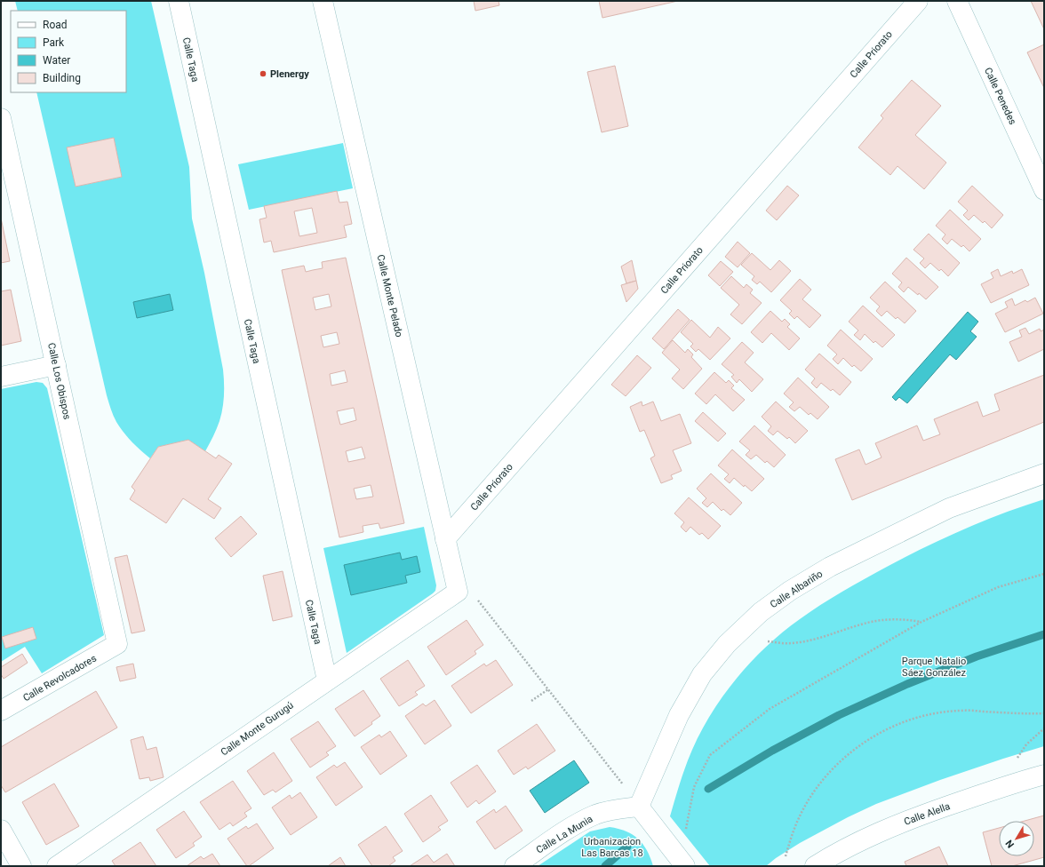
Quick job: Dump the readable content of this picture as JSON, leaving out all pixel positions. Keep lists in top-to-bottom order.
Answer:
{
  "streets": {
    "street": [
      "Calle Priorato",
      "Calle Taga",
      "Calle Penedes",
      "Calle Monte Pelado",
      "Calle Los Obispos",
      "Calle Albariño",
      "Calle Revolcadores",
      "Calle Monte Gurugú",
      "Calle Alella",
      "Calle La Munia"
    ]
  },
  "crossings": [
    ["Calle Priorato", "Calle Monte Pelado"],
    ["Calle Taga", "Calle Monte Gurugú"],
    ["Calle Monte Pelado", "Calle Monte Gurugú"],
    ["Calle Los Obispos", "Calle Revolcadores"],
    ["Calle Albariño", "Calle La Munia"]
  ],
  "parks": ["Parque Natalio Sáez González", "Urbanizacion Las Barcas 18"],
  "places": ["Plenergy"],
  "legend": [
    "Road",
    "Park",
    "Water",
    "Building"
  ],
  "north": "bottom left"
}
